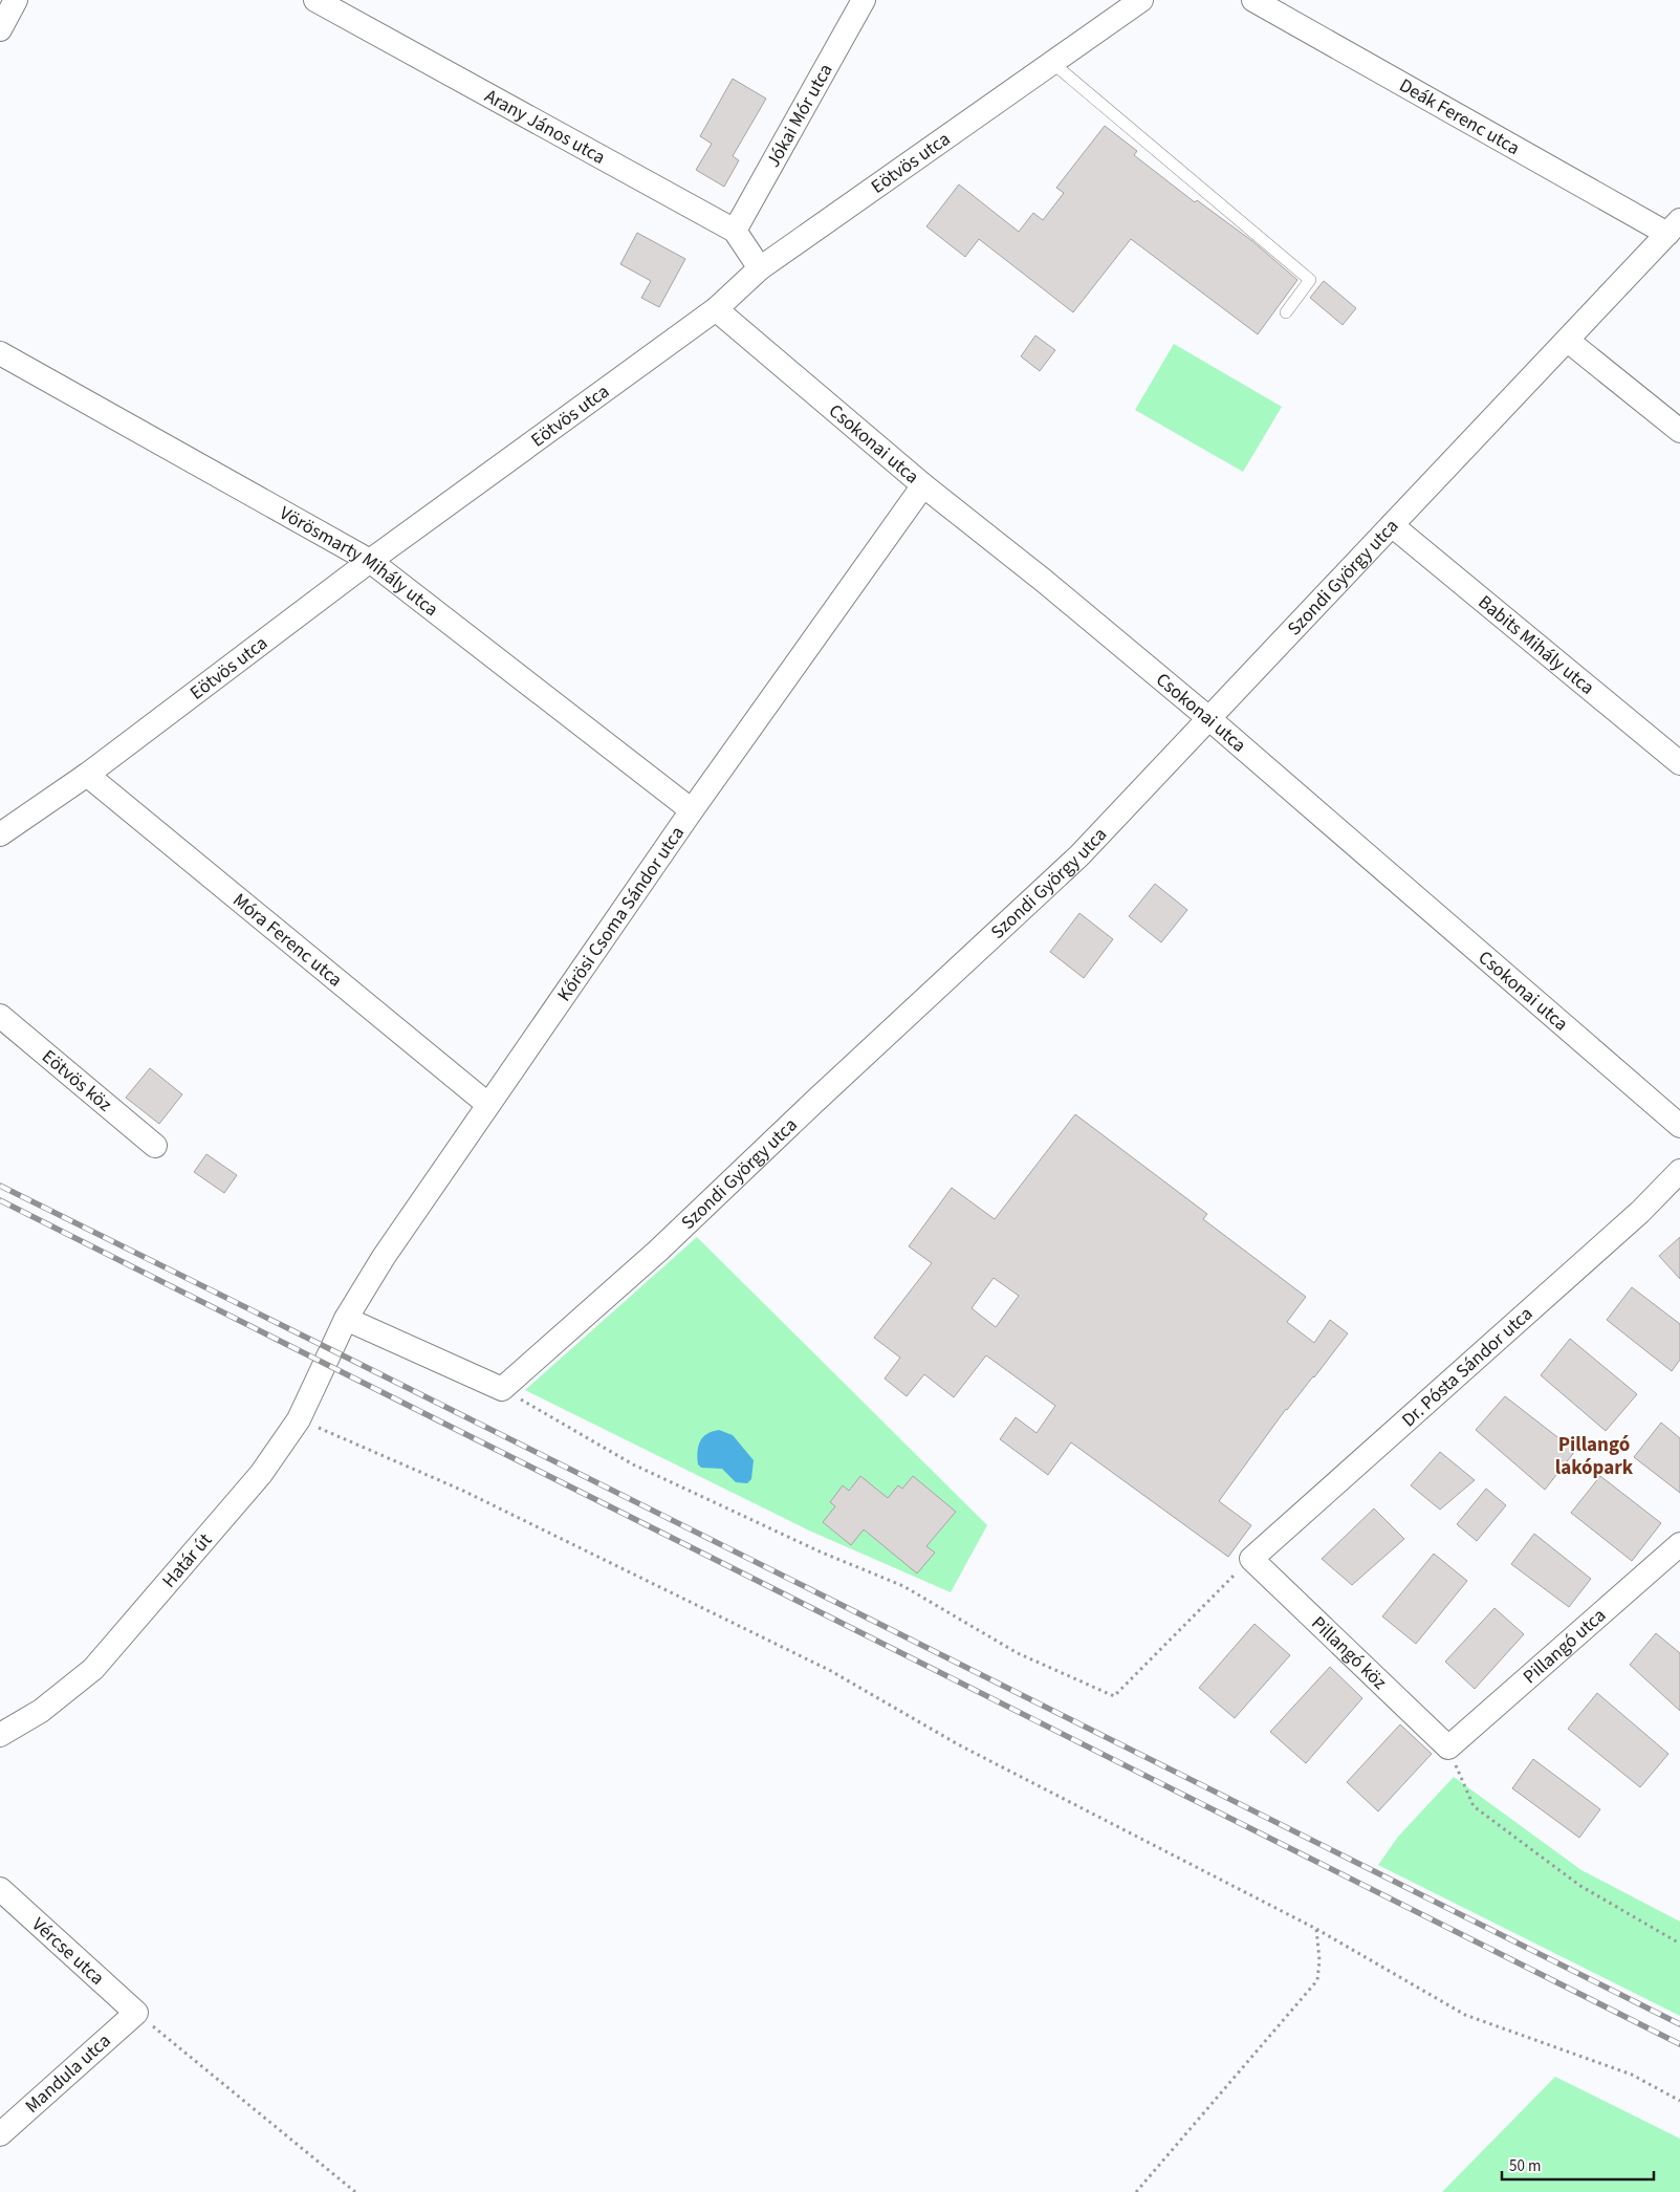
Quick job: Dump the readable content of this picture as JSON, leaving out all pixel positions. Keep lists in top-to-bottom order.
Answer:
{
  "streets": {
    "street": [
      "Jókai Mór utca",
      "Deák Ferenc utca",
      "Arany János utca",
      "Eötvös utca",
      "Csokonai utca",
      "Vörösmarty Mihály utca",
      "Szondi György utca",
      "Babits Mihály utca",
      "Kőrösi Csoma Sándor utca",
      "Móra Ferenc utca",
      "Eötvös köz",
      "Dr. Pósta Sándor utca",
      "Határ út",
      "Pillangó utca",
      "Pillangó köz",
      "Vércse utca",
      "Mandula utca"
    ]
  },
  "crossings": [
    ["Jókai Mór utca", "Arany János utca"],
    ["Deák Ferenc utca", "Szondi György utca"],
    ["Arany János utca", "Eötvös utca"],
    ["Eötvös utca", "Csokonai utca"],
    ["Eötvös utca", "Vörösmarty Mihály utca"],
    ["Eötvös utca", "Móra Ferenc utca"],
    ["Csokonai utca", "Szondi György utca"],
    ["Csokonai utca", "Kőrösi Csoma Sándor utca"],
    ["Vörösmarty Mihály utca", "Kőrösi Csoma Sándor utca"],
    ["Szondi György utca", "Babits Mihály utca"],
    ["Kőrösi Csoma Sándor utca", "Móra Ferenc utca"],
    ["Kőrösi Csoma Sándor utca", "Határ út"],
    ["Dr. Pósta Sándor utca", "Pillangó köz"],
    ["Pillangó utca", "Pillangó köz"],
    ["Vércse utca", "Mandula utca"]
  ],
  "districts": ["Pillangó lakópark"],
  "scale_bar": "50 m"
}
